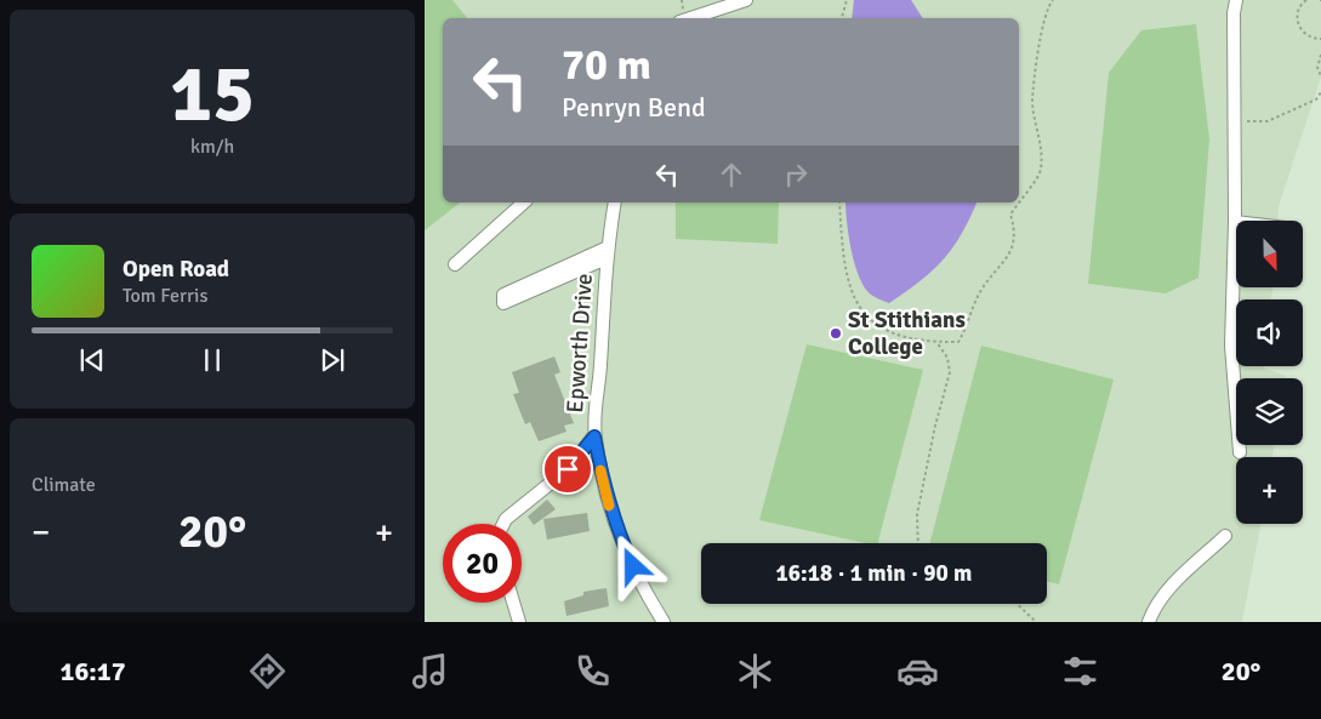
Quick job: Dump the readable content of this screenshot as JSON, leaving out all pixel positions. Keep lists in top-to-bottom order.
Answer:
{
  "streets": {
    "lane": ["Epworth Drive"]
  },
  "places": ["St Stithians College"],
  "north": "bottom",
  "page": {
    "tile": [
      ["15", "km/h"],
      "Climate"
    ],
    "turn": ["70 m", "Penryn Bend"],
    "map_buttons": "+",
    "song": ["Open Road", "Tom Ferris"],
    "heat": ["−", "20°", "+"],
    "limit": "20",
    "trip": "16:18 · 1 min · 90 m",
    "tabs": ["16:17", "20°"]
  }
}
